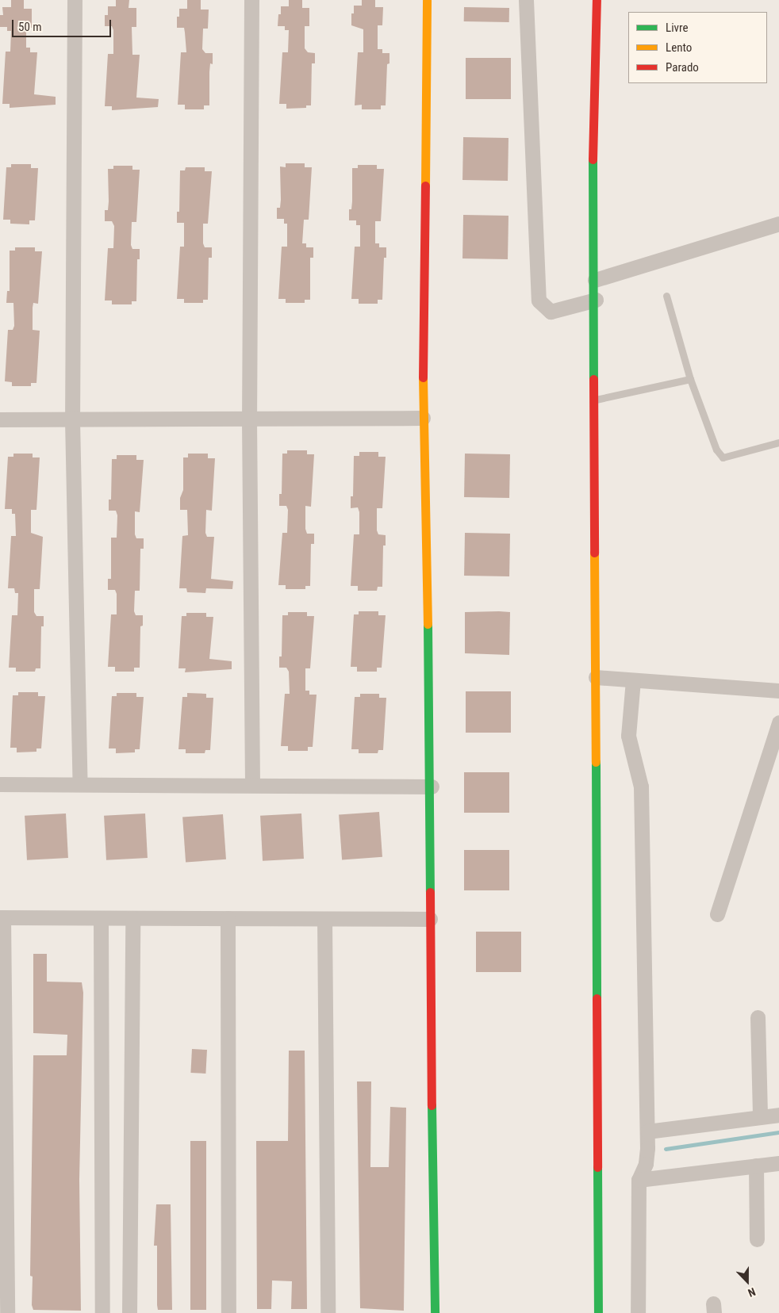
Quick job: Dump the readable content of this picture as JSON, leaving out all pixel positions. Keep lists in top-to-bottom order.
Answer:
{
  "legend": ["Livre", "Lento", "Parado"],
  "scale_bar": "50 m",
  "north": "bottom"
}
